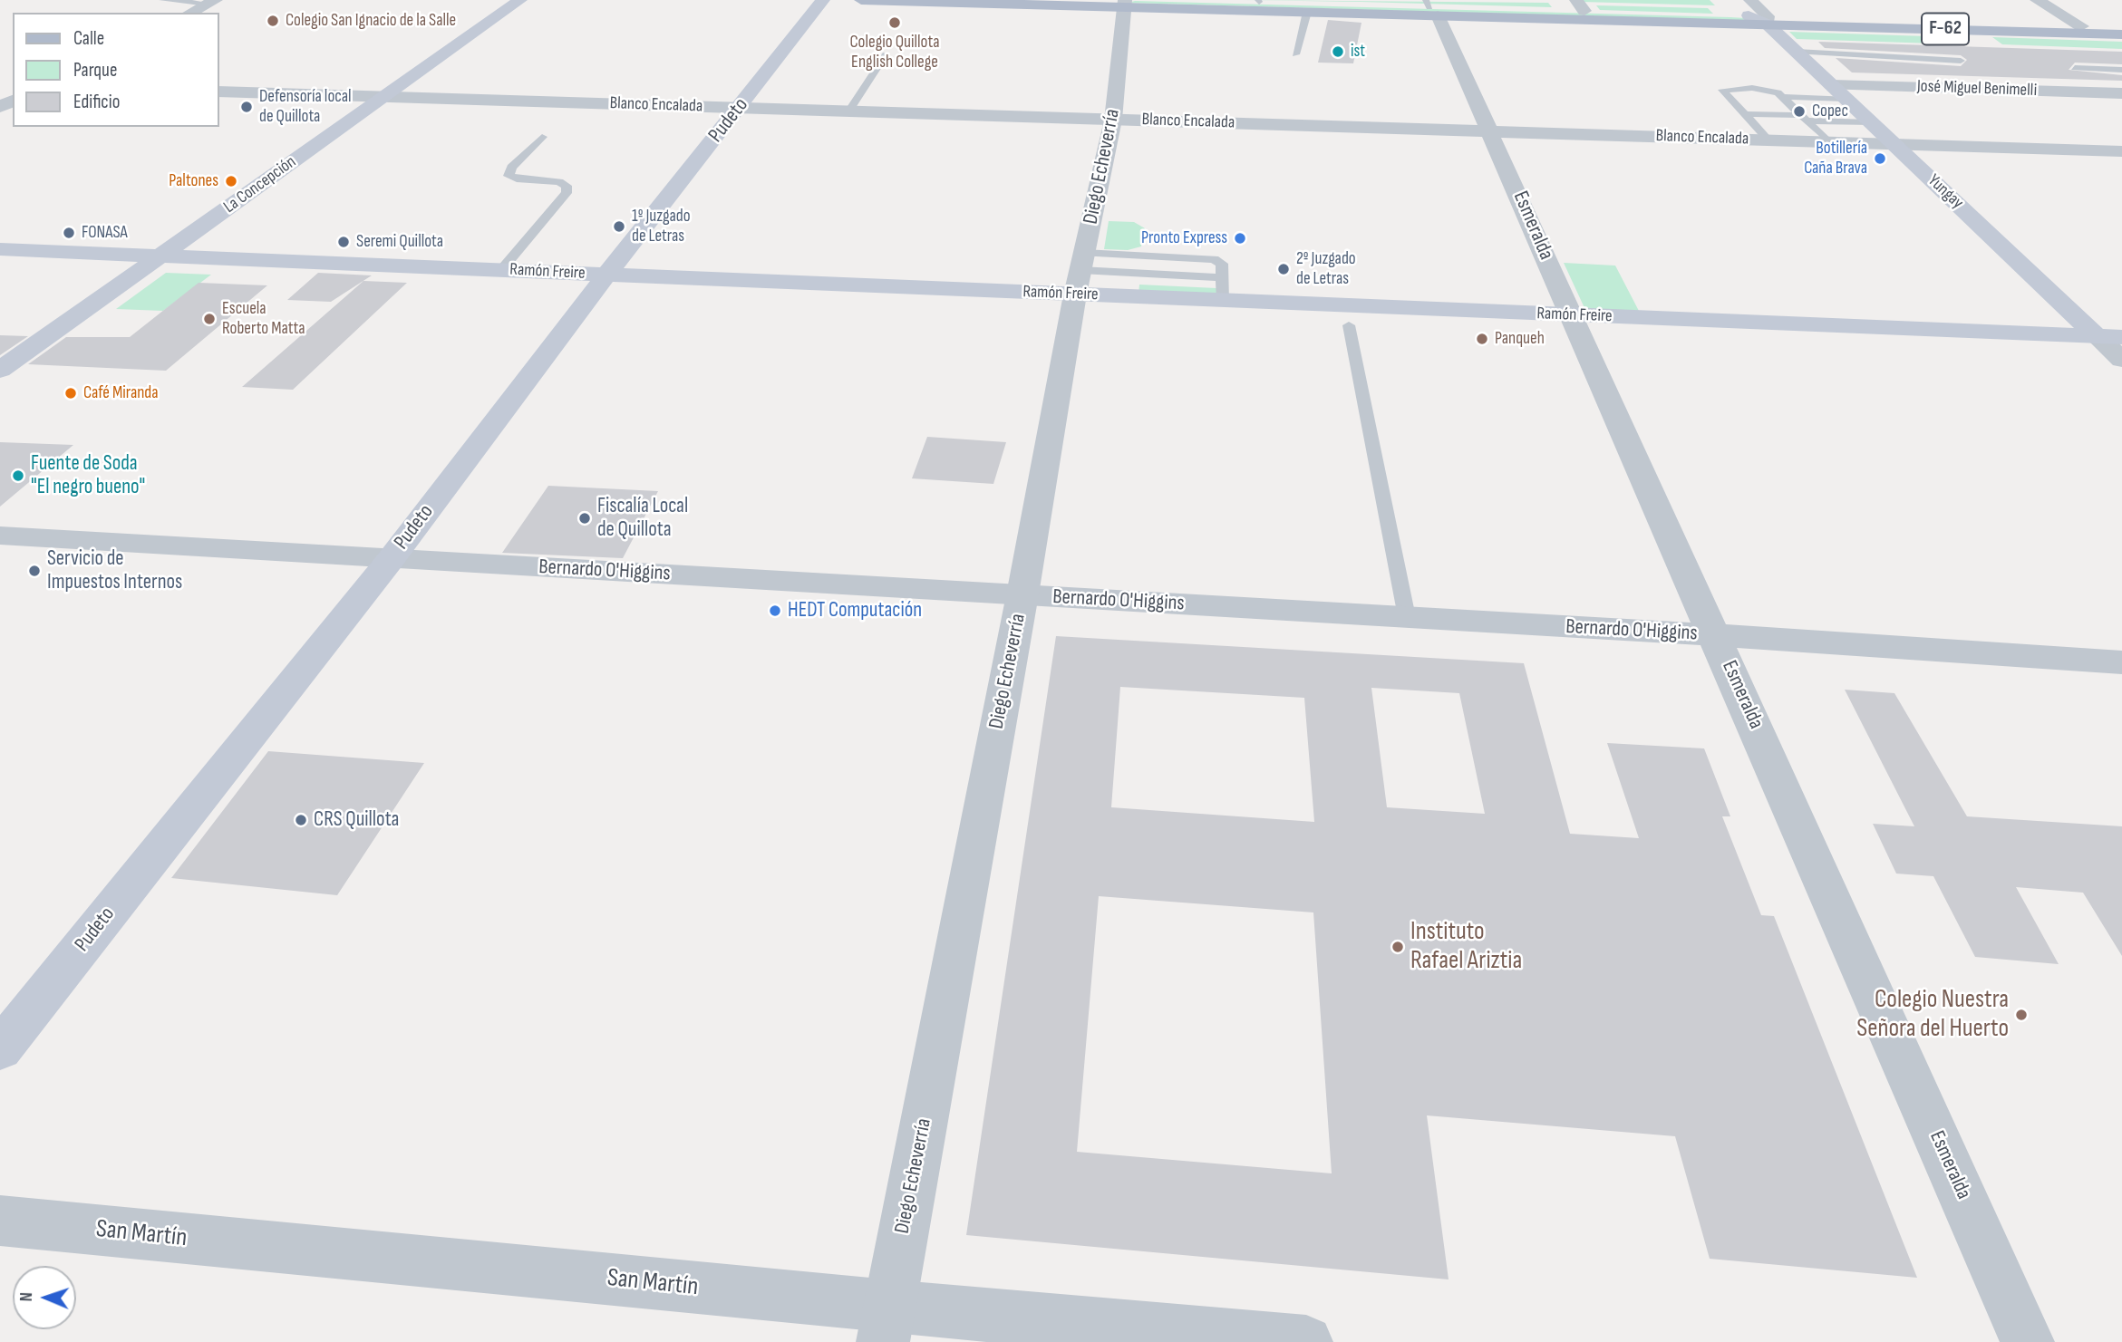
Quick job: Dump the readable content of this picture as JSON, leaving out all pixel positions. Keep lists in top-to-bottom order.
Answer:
{
  "streets": {
    "main road": [
      "F-62",
      "Pudeto",
      "La Concepción",
      "Yungay",
      "Ramón Freire"
    ],
    "street": [
      "José Miguel Benimelli",
      "Blanco Encalada",
      "Diego Echeverría",
      "Esmeralda",
      "Bernardo O'Higgins",
      "San Martín"
    ]
  },
  "crossings": [
    ["F-62", "Diego Echeverría"],
    ["F-62", "Yungay"],
    ["F-62", "Esmeralda"],
    ["José Miguel Benimelli", "Yungay"],
    ["Blanco Encalada", "Pudeto"],
    ["Blanco Encalada", "Diego Echeverría"],
    ["Blanco Encalada", "La Concepción"],
    ["Blanco Encalada", "Yungay"],
    ["Blanco Encalada", "Esmeralda"],
    ["Pudeto", "Ramón Freire"],
    ["Pudeto", "Bernardo O'Higgins"],
    ["Diego Echeverría", "Ramón Freire"],
    ["Diego Echeverría", "Bernardo O'Higgins"],
    ["Diego Echeverría", "San Martín"],
    ["La Concepción", "Ramón Freire"],
    ["Yungay", "Ramón Freire"],
    ["Esmeralda", "Ramón Freire"],
    ["Esmeralda", "Bernardo O'Higgins"]
  ],
  "places": [
    "Colegio San Ignacio de la Salle",
    "Colegio Quillota English College",
    "ist",
    "Defensoría local de Quillota",
    "Copec",
    "Botillería Caña Brava",
    "Paltones",
    "1º Juzgado de Letras",
    "FONASA",
    "Pronto Express",
    "Seremi Quillota",
    "2º Juzgado de Letras",
    "Escuela Roberto Matta",
    "Panqueh",
    "Café Miranda",
    "Fuente de Soda \"El negro bueno\"",
    "Fiscalía Local de Quillota",
    "Servicio de Impuestos Internos",
    "HEDT Computación",
    "CRS Quillota",
    "Instituto Rafael Ariztia",
    "Colegio Nuestra Señora del Huerto"
  ],
  "legend": ["Calle", "Parque", "Edificio"],
  "north": "left"
}
